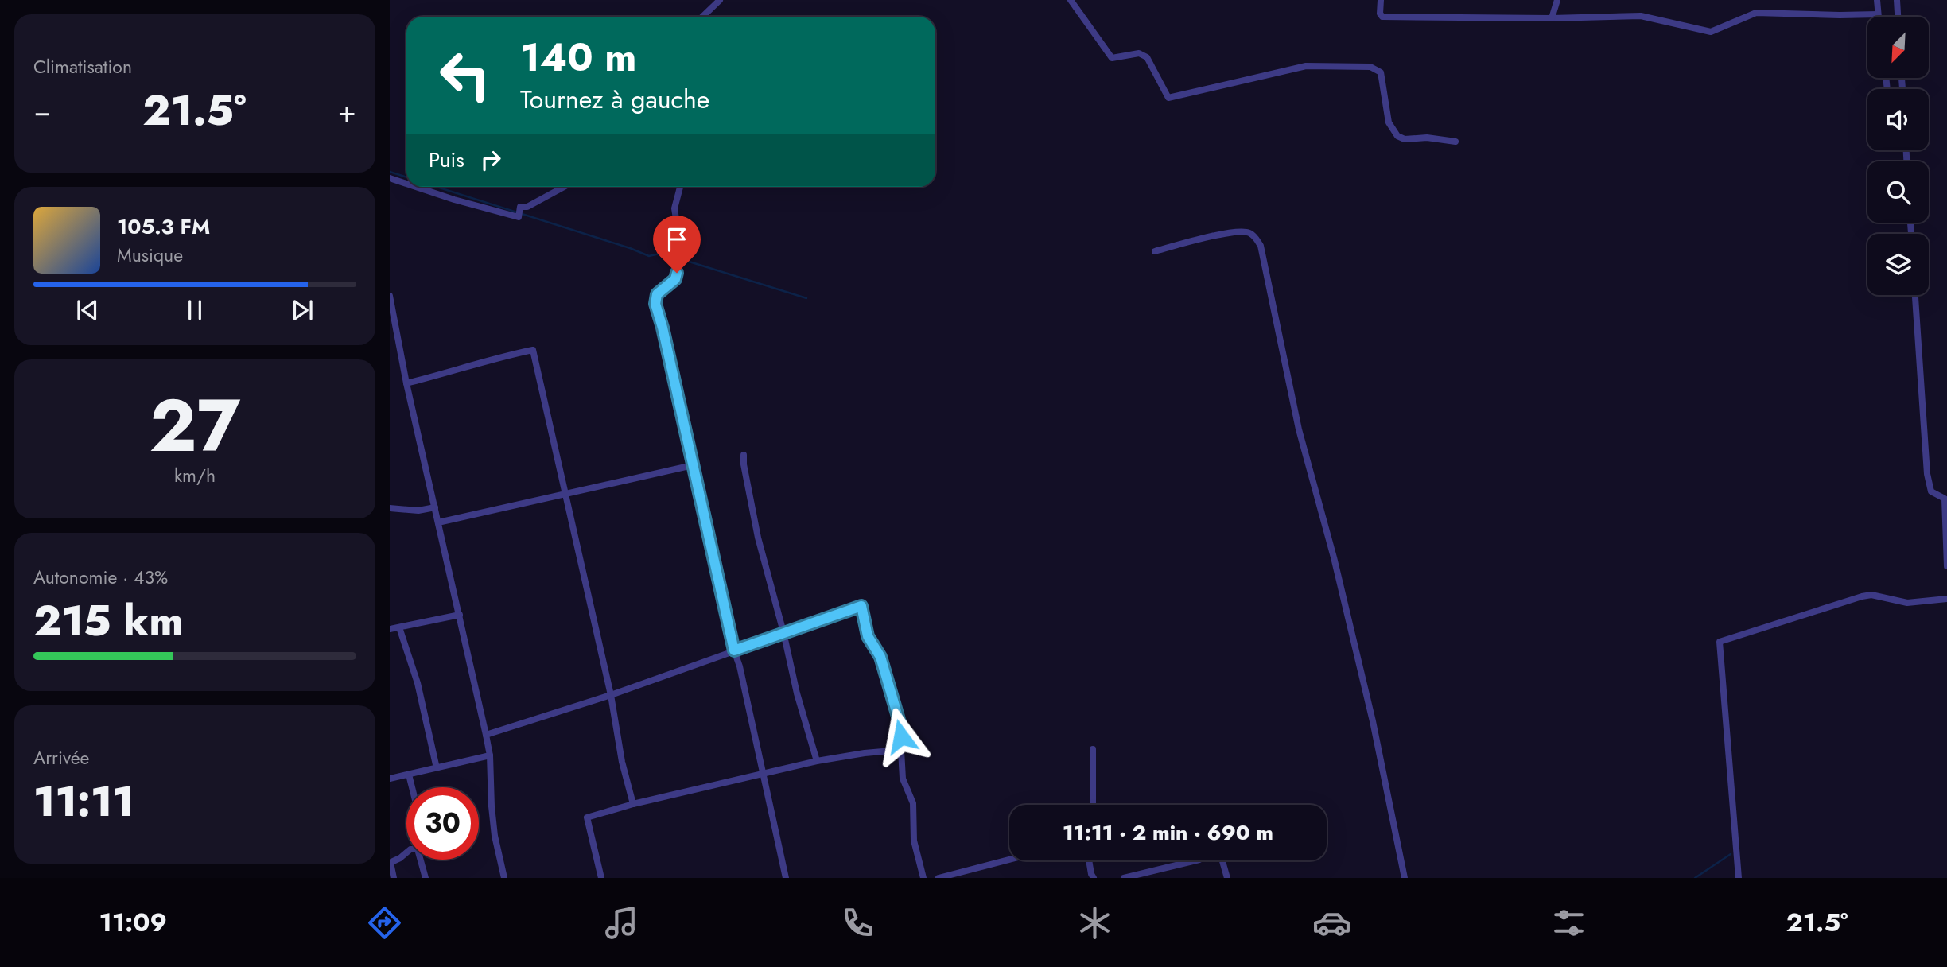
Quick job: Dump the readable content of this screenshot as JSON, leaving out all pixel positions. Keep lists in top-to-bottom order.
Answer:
{
  "north": "bottom left",
  "page": {
    "tile": [
      "Climatisation",
      ["27", "km/h"],
      ["Autonomie · 43%", "215 km"],
      ["Arrivée", "11:11"]
    ],
    "turn": ["140 m", "Tournez à gauche"],
    "heat": ["−", "21.5°", "+"],
    "then": "Puis",
    "song": ["105.3 FM", "Musique"],
    "limit": "30",
    "trip": "11:11 · 2 min · 690 m",
    "tabs": ["11:09", "21.5°"]
  }
}
